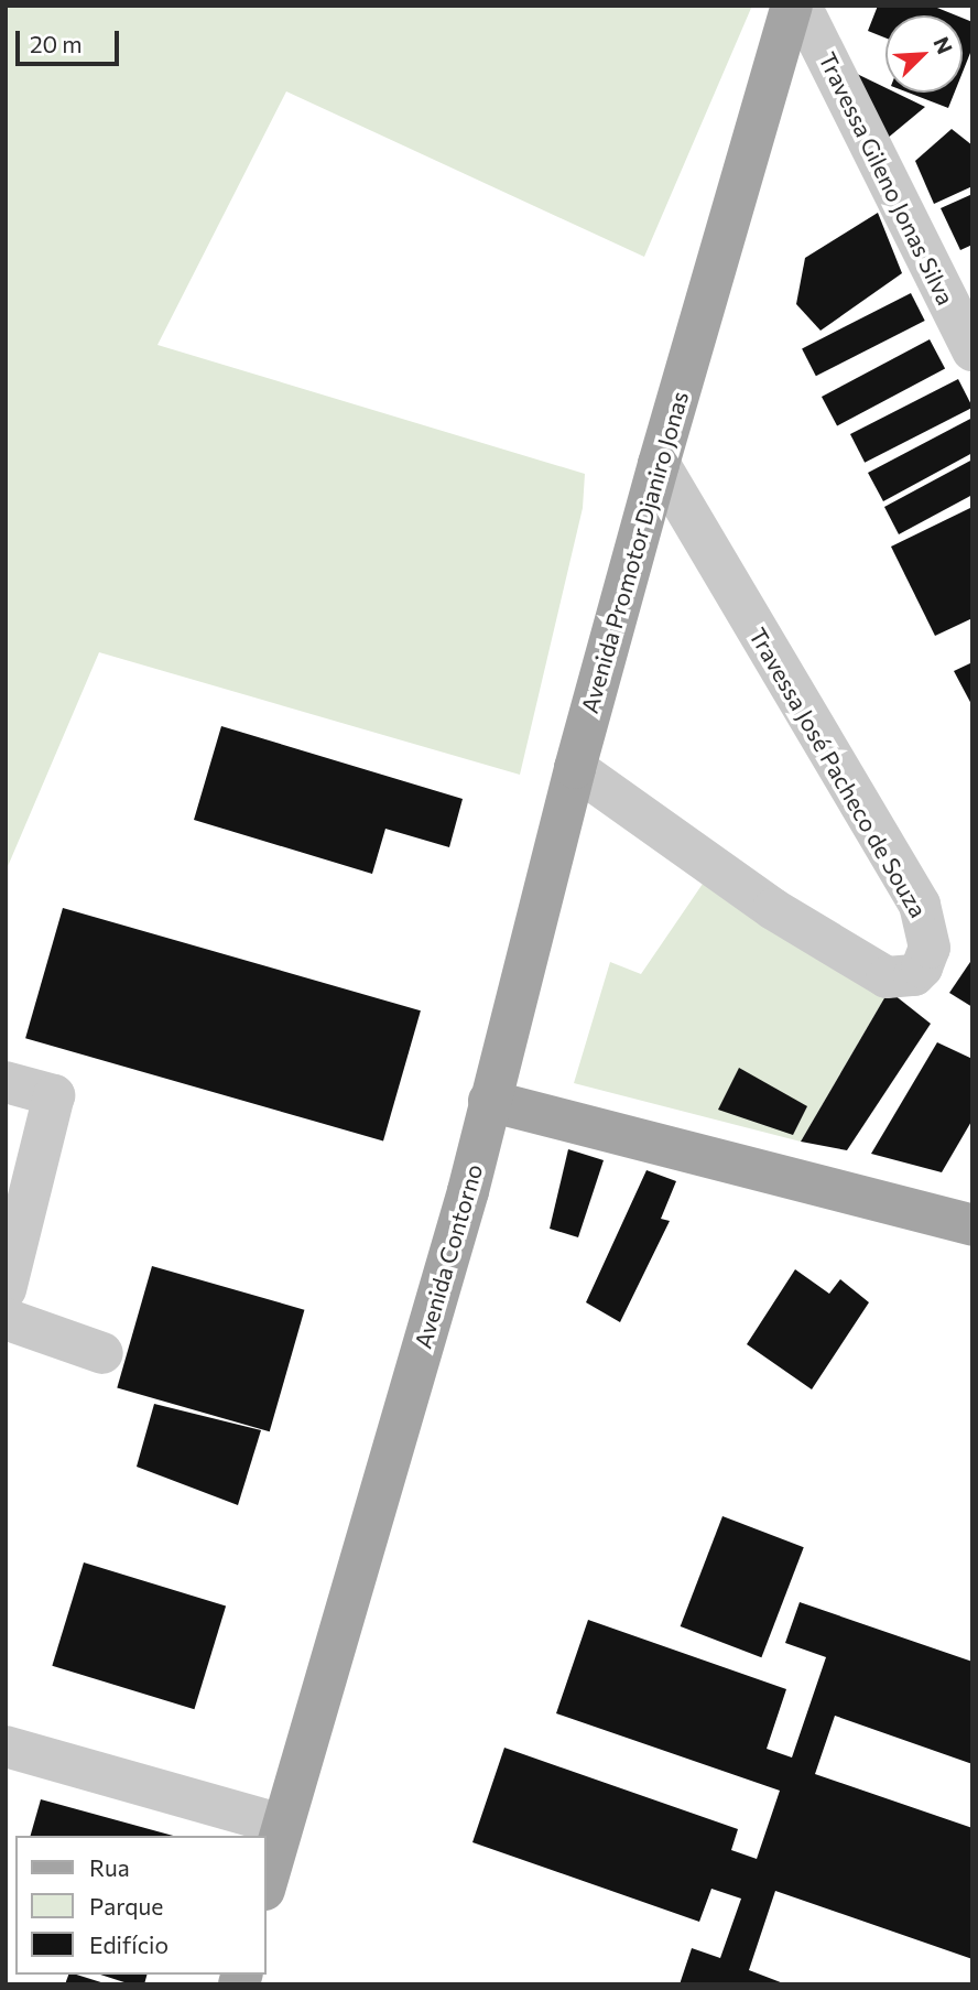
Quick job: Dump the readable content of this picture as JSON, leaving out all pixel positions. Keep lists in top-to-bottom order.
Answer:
{
  "streets": {
    "main road": ["Avenida Promotor Djaniro Jonas", "Avenida Contorno"],
    "street": ["Travessa Gileno Jonas Silva", "Travessa José Pacheco de Souza"]
  },
  "crossings": [
    ["Avenida Promotor Djaniro Jonas", "Travessa José Pacheco de Souza"],
    ["Avenida Promotor Djaniro Jonas", "Avenida Contorno"]
  ],
  "legend": ["Rua", "Parque", "Edifício"],
  "scale_bar": "20 m",
  "north": "top right"
}
